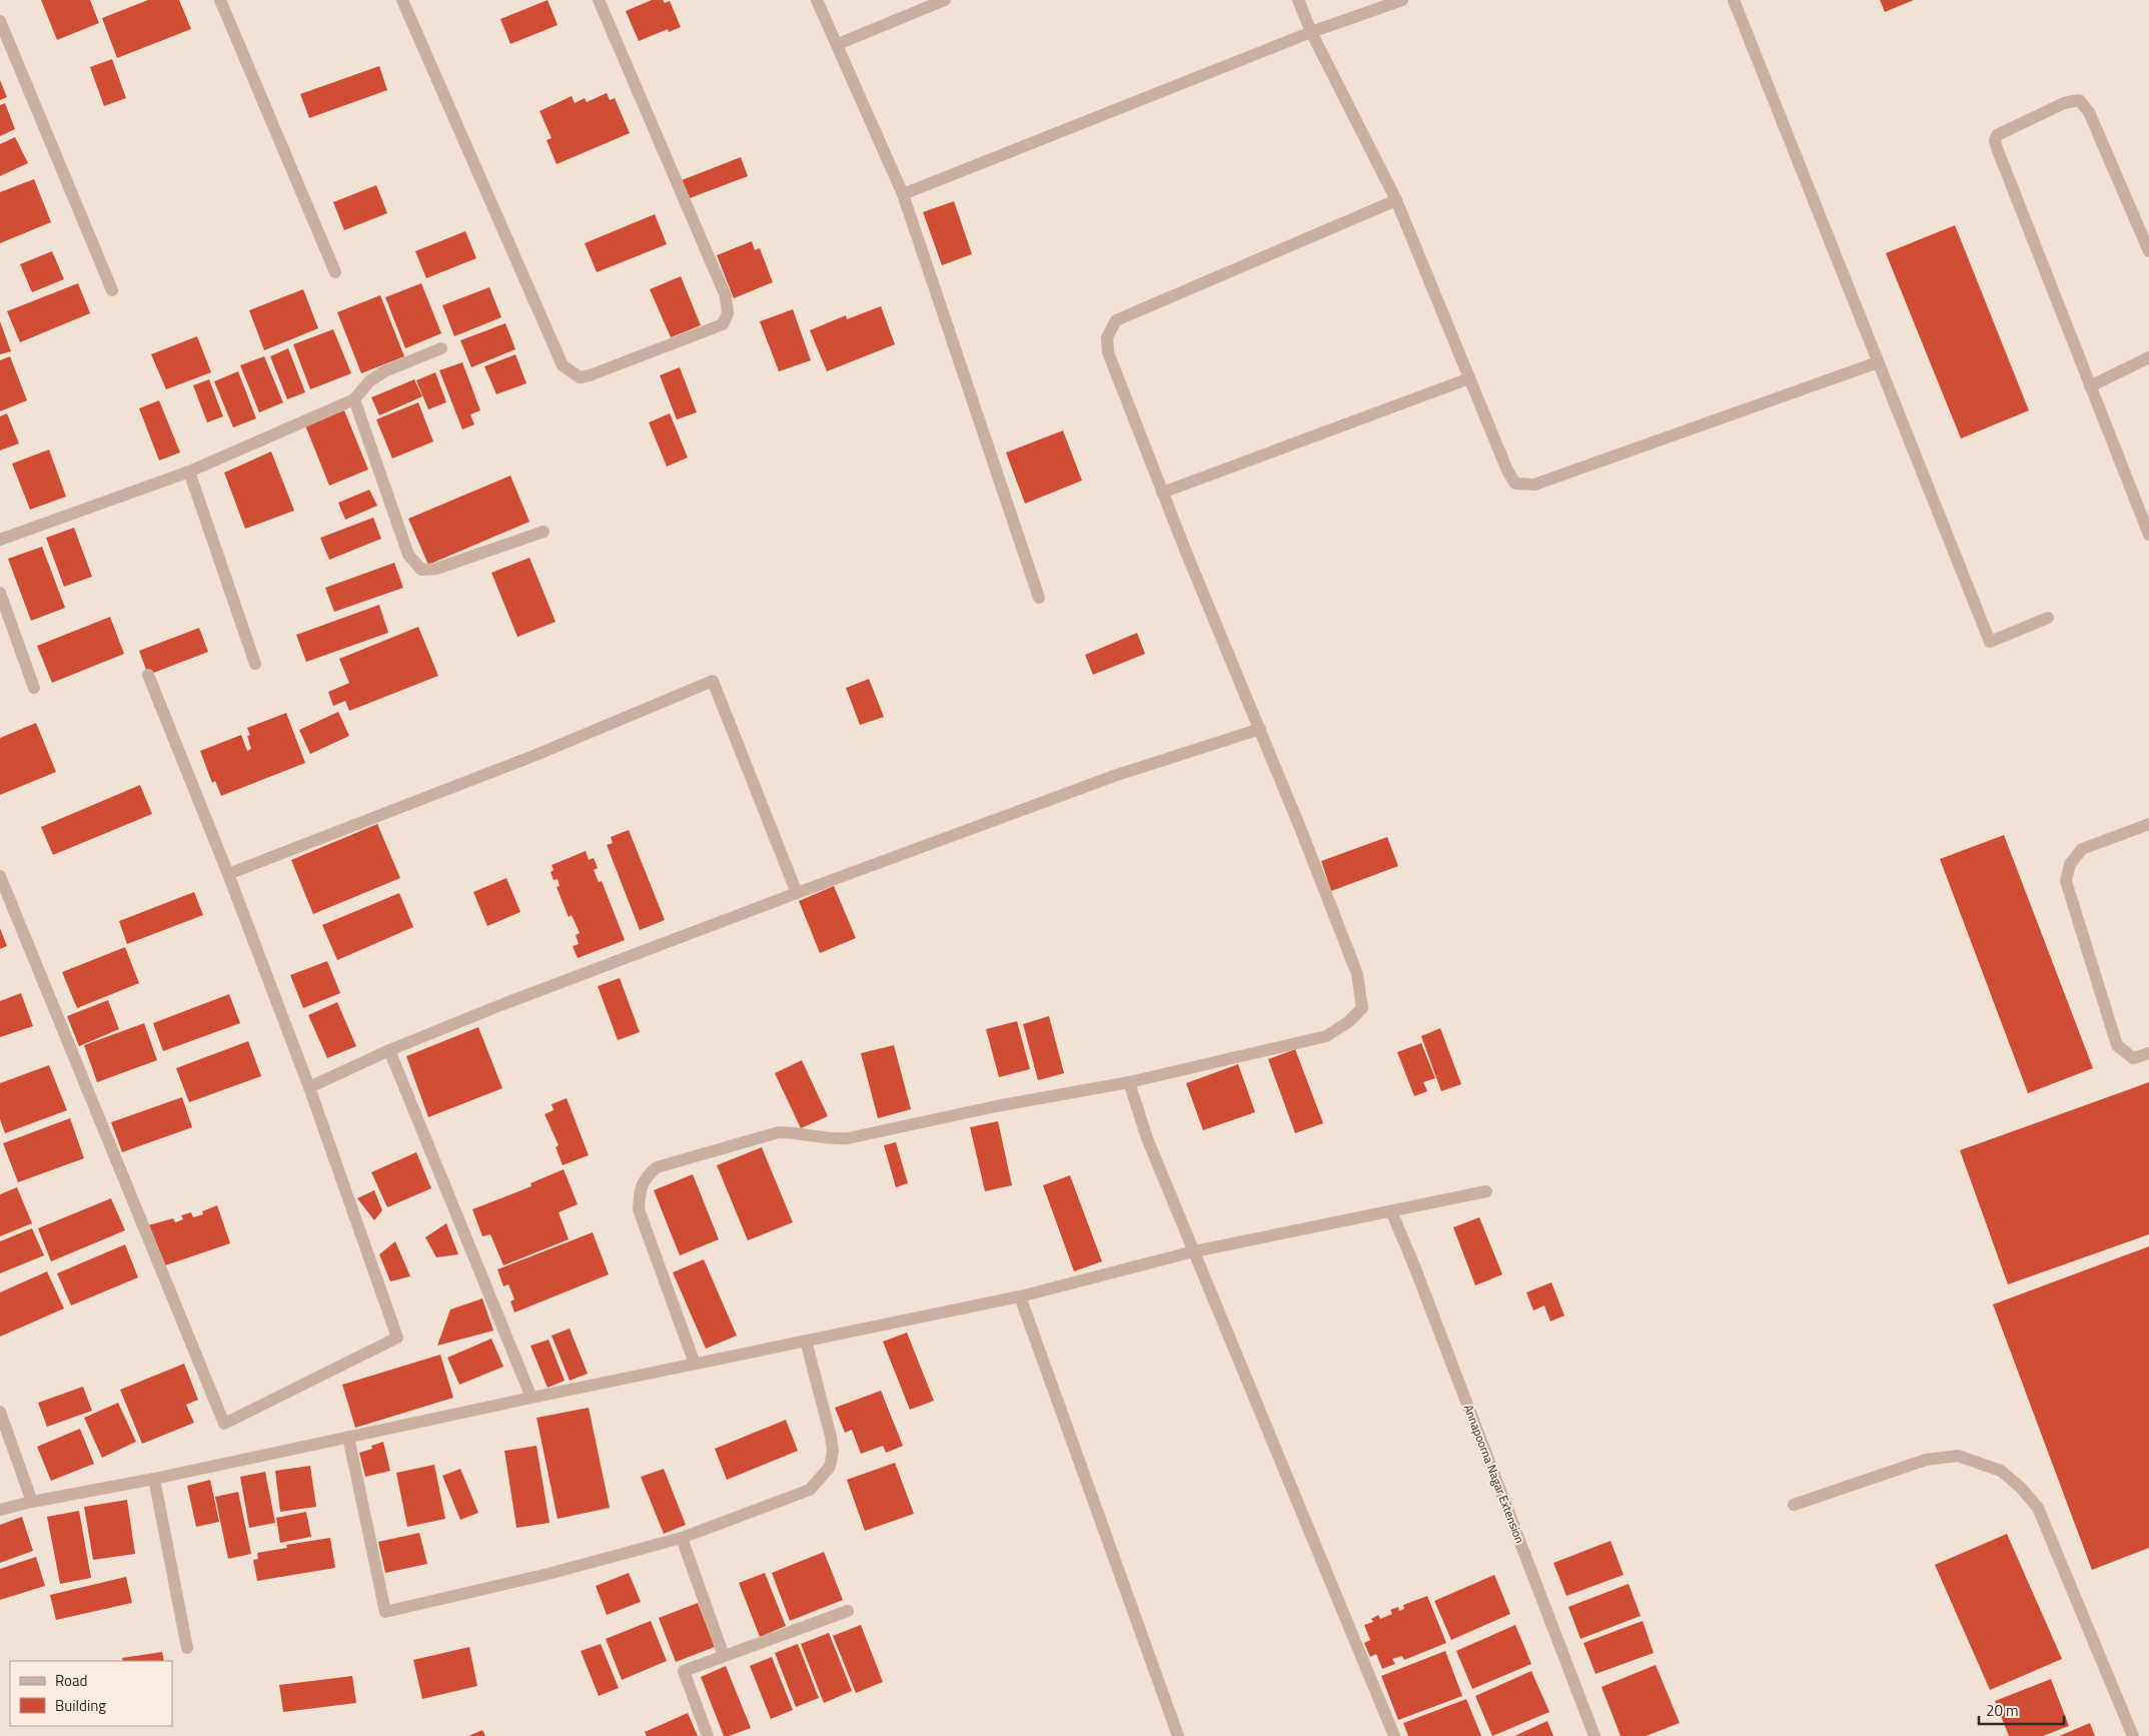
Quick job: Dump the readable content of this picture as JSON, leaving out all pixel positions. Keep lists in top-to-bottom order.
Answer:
{
  "streets": {
    "street": ["Annapoorna Nagar Extension"]
  },
  "legend": ["Road", "Building"],
  "scale_bar": "20 m"
}
